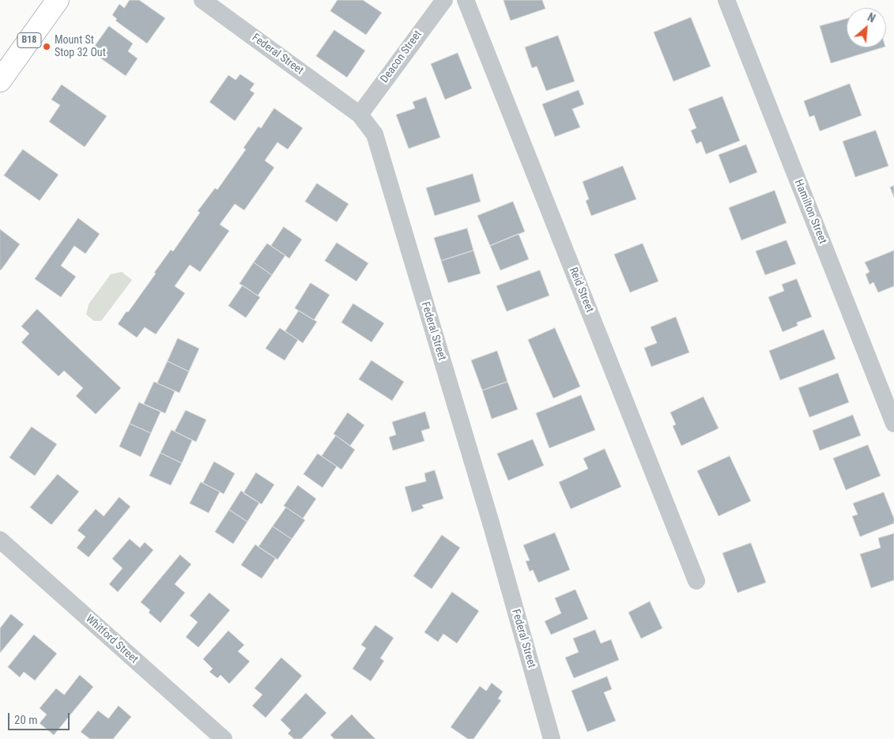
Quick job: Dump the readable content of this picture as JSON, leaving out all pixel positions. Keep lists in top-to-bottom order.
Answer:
{
  "streets": {
    "highway": ["B18"],
    "street": [
      "Federal Street",
      "Deacon Street",
      "Hamilton Street",
      "Reid Street",
      "Whitford Street"
    ]
  },
  "crossings": [
    ["Federal Street", "Deacon Street"]
  ],
  "places": ["Mount St Stop 32 Out"],
  "scale_bar": "20 m",
  "north": "top right"
}
